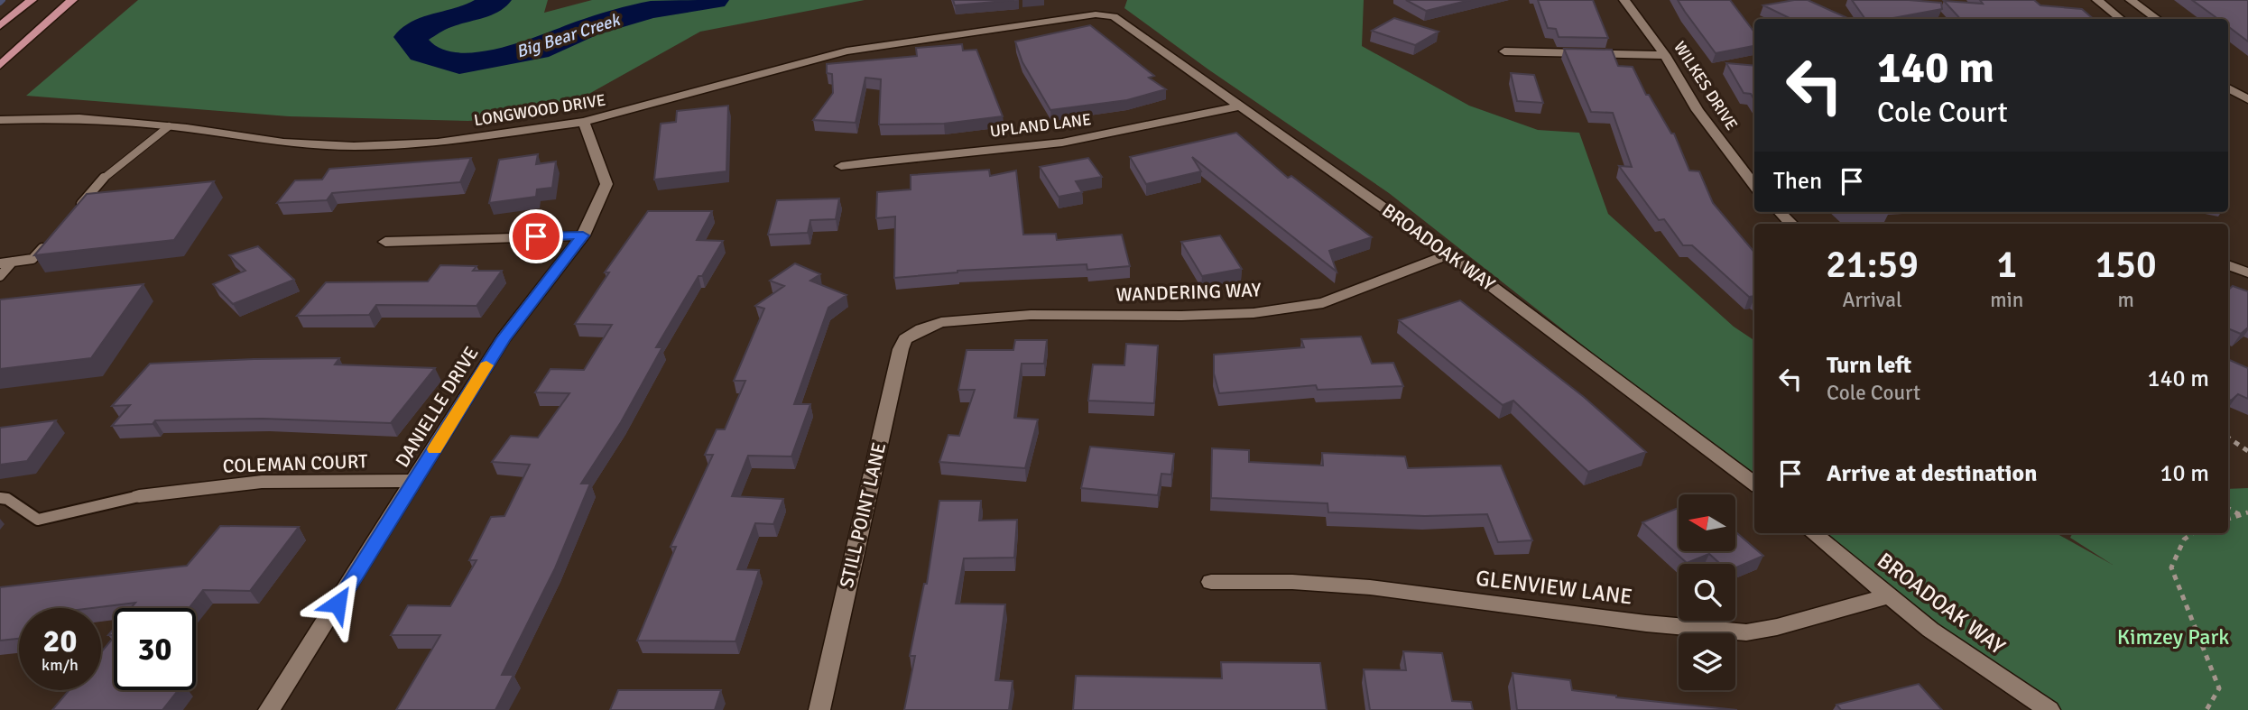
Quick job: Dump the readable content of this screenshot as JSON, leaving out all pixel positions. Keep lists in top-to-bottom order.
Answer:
{
  "streets": {
    "street": [
      "WILKES DRIVE",
      "LONGWOOD DRIVE",
      "UPLAND LANE",
      "BROADOAK WAY",
      "WANDERING WAY",
      "DANIELLE DRIVE",
      "COLEMAN COURT",
      "STILL POINT LANE",
      "GLENVIEW LANE"
    ]
  },
  "crossings": [
    ["LONGWOOD DRIVE", "BROADOAK WAY"],
    ["LONGWOOD DRIVE", "DANIELLE DRIVE"],
    ["UPLAND LANE", "BROADOAK WAY"],
    ["BROADOAK WAY", "WANDERING WAY"],
    ["BROADOAK WAY", "GLENVIEW LANE"],
    ["WANDERING WAY", "STILL POINT LANE"],
    ["DANIELLE DRIVE", "COLEMAN COURT"]
  ],
  "water": ["Big Bear Creek"],
  "parks": ["Kimzey Park"],
  "north": "left",
  "page": {
    "turn": ["140 m", "Cole Court"],
    "then": "Then",
    "eta": [
      "21:59",
      "Arrival",
      "1",
      "min",
      "150",
      "m"
    ],
    "list": [
      {
        "name": "Turn left",
        "note": "Cole Court",
        "value": "140 m"
      },
      {
        "name": "Arrive at destination",
        "value": "10 m"
      }
    ],
    "speed": "20 km/h",
    "limit": "30"
  }
}
